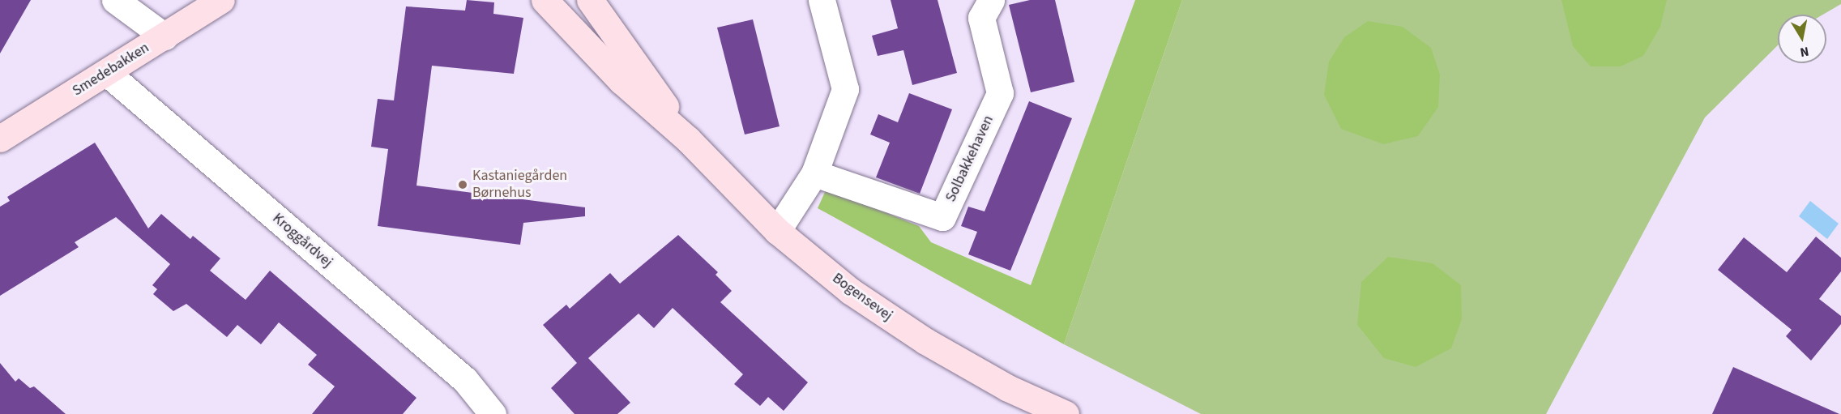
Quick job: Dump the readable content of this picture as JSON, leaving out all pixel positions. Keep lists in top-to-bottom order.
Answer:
{
  "streets": {
    "main road": ["Smedebakken", "Bogensevej"],
    "street": ["Solbakkehaven", "Kroggårdvej"]
  },
  "crossings": [
    ["Smedebakken", "Kroggårdvej"]
  ],
  "places": ["Kastaniegården Børnehus"],
  "north": "bottom"
}
